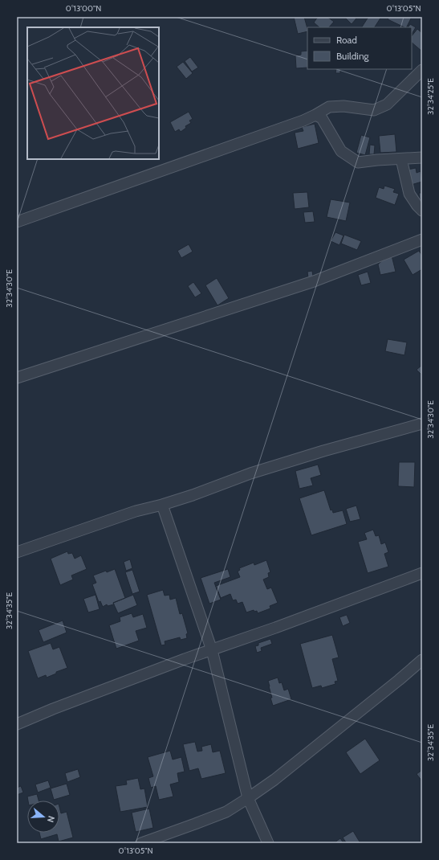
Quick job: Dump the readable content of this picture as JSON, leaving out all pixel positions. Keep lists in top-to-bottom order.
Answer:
{
  "legend": ["Road", "Building"],
  "north": "right",
  "coordinates": [
    "0°13'00\"N",
    "0°13'05\"N",
    "32°34'25\"E",
    "32°34'30\"E",
    "32°34'35\"E"
  ]
}
